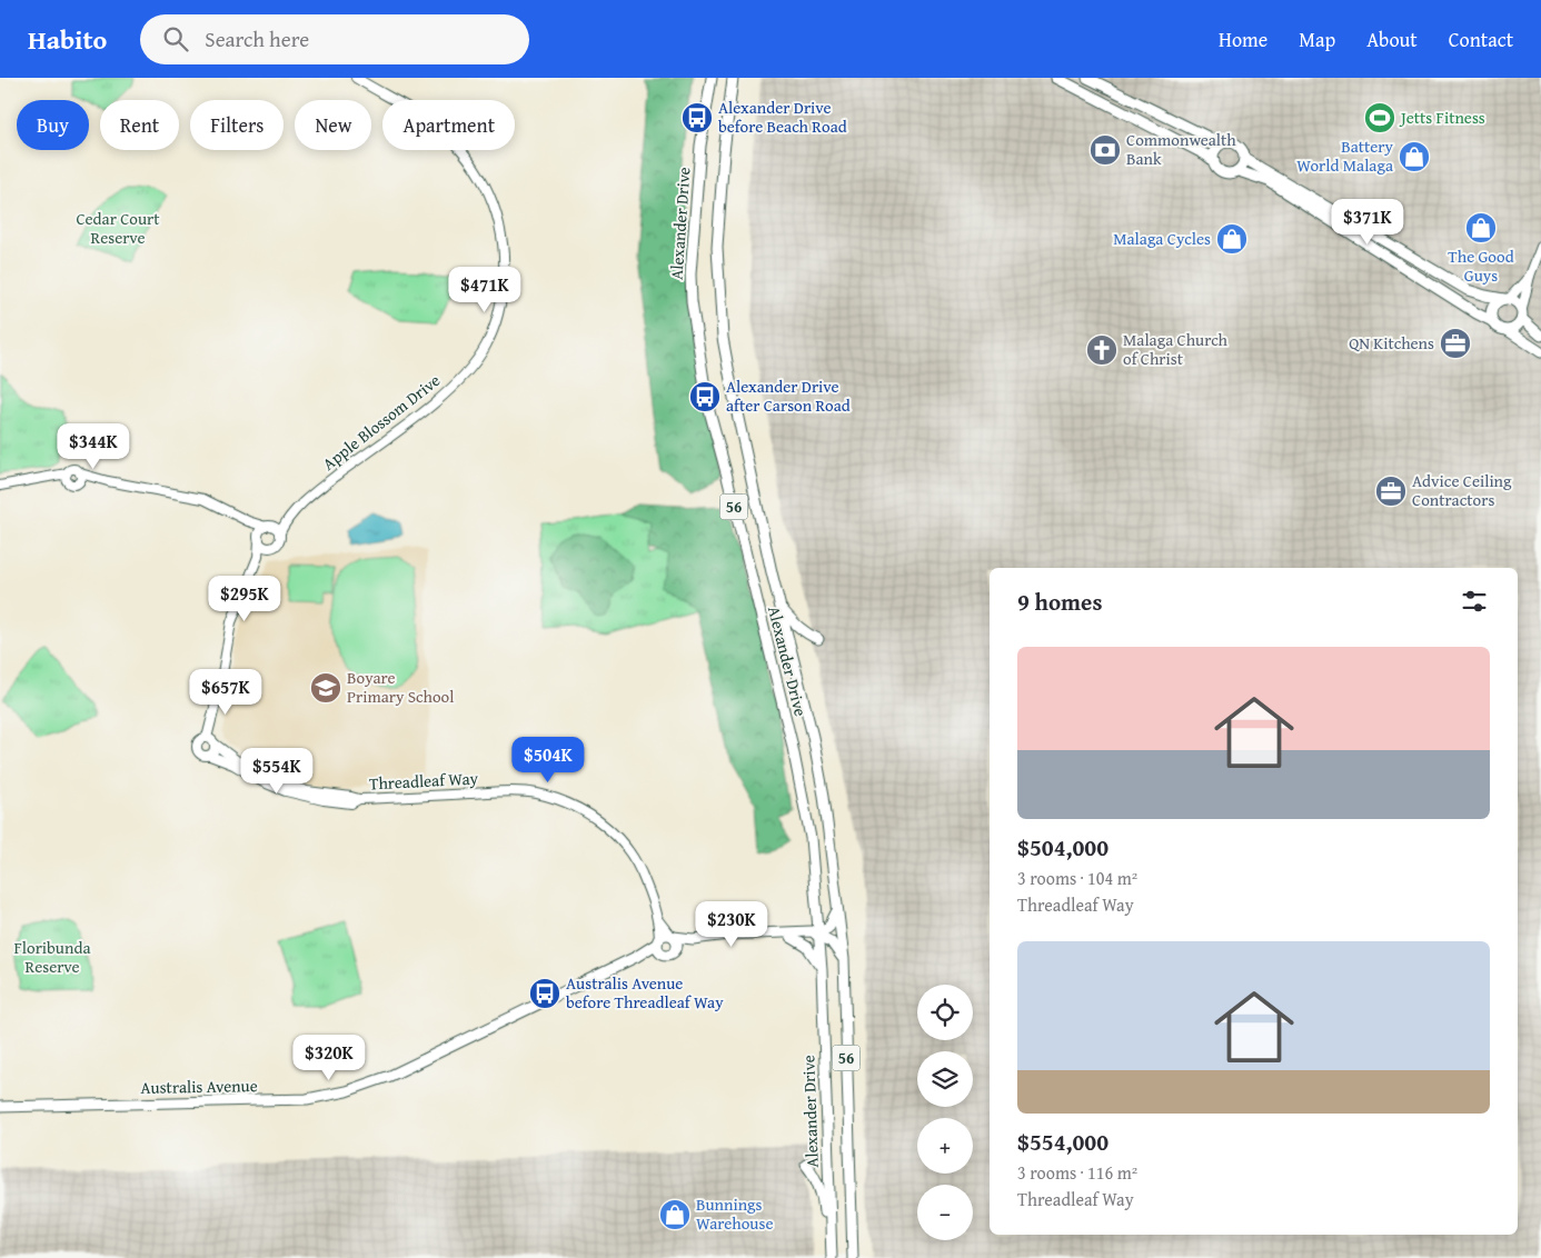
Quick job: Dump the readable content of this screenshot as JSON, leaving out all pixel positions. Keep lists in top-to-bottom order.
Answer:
{
  "streets": {
    "main road": ["Alexander Drive", "56", "Australis Avenue"],
    "street": ["Apple Blossom Drive", "Threadleaf Way"]
  },
  "crossings": [
    ["Alexander Drive", "Australis Avenue"],
    ["Threadleaf Way", "Australis Avenue"]
  ],
  "parks": ["Cedar Court Reserve", "Floribunda Reserve"],
  "places": {
    "bus stop": ["Alexander Drive before Beach Road", "Alexander Drive after Carson Road", "Australis Avenue before Threadleaf Way"],
    "sports": ["Jetts Fitness"],
    "bank": ["Commonwealth Bank"],
    "shop": [
      "Battery World Malaga",
      "The Good Guys",
      "Malaga Cycles",
      "Bunnings Warehouse"
    ],
    "office": ["QN Kitchens", "Advice Ceiling Contractors"],
    "church": ["Malaga Church of Christ"],
    "school or university": ["Boyare Primary School"]
  },
  "page": {
    "header": "Habito",
    "search": "Search here",
    "nav": [
      "Home",
      "Map",
      "About",
      "Contact"
    ],
    "chip": [
      "Buy",
      "Rent",
      "Filters",
      "New",
      "Apartment"
    ],
    "price": [
      "$371K",
      "$471K",
      "$344K",
      "$295K",
      "$657K",
      "$504K",
      "$554K",
      "$230K",
      "$320K"
    ],
    "heading": "9 homes",
    "list": [
      {
        "name": "$504,000",
        "note": "3 rooms · 104 m² · Threadleaf Way"
      },
      {
        "name": "$554,000",
        "note": "3 rooms · 116 m² · Threadleaf Way"
      }
    ],
    "map_buttons": ["+", "−"]
  }
}
